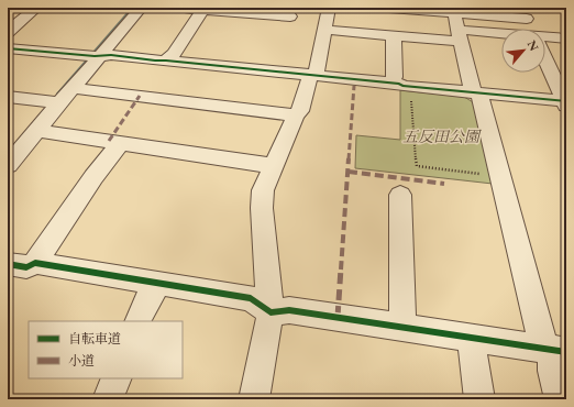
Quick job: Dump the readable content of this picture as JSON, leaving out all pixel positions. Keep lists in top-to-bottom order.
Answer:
{
  "parks": ["五反田公園"],
  "legend": ["自転車道", "小道"],
  "north": "top right"
}
